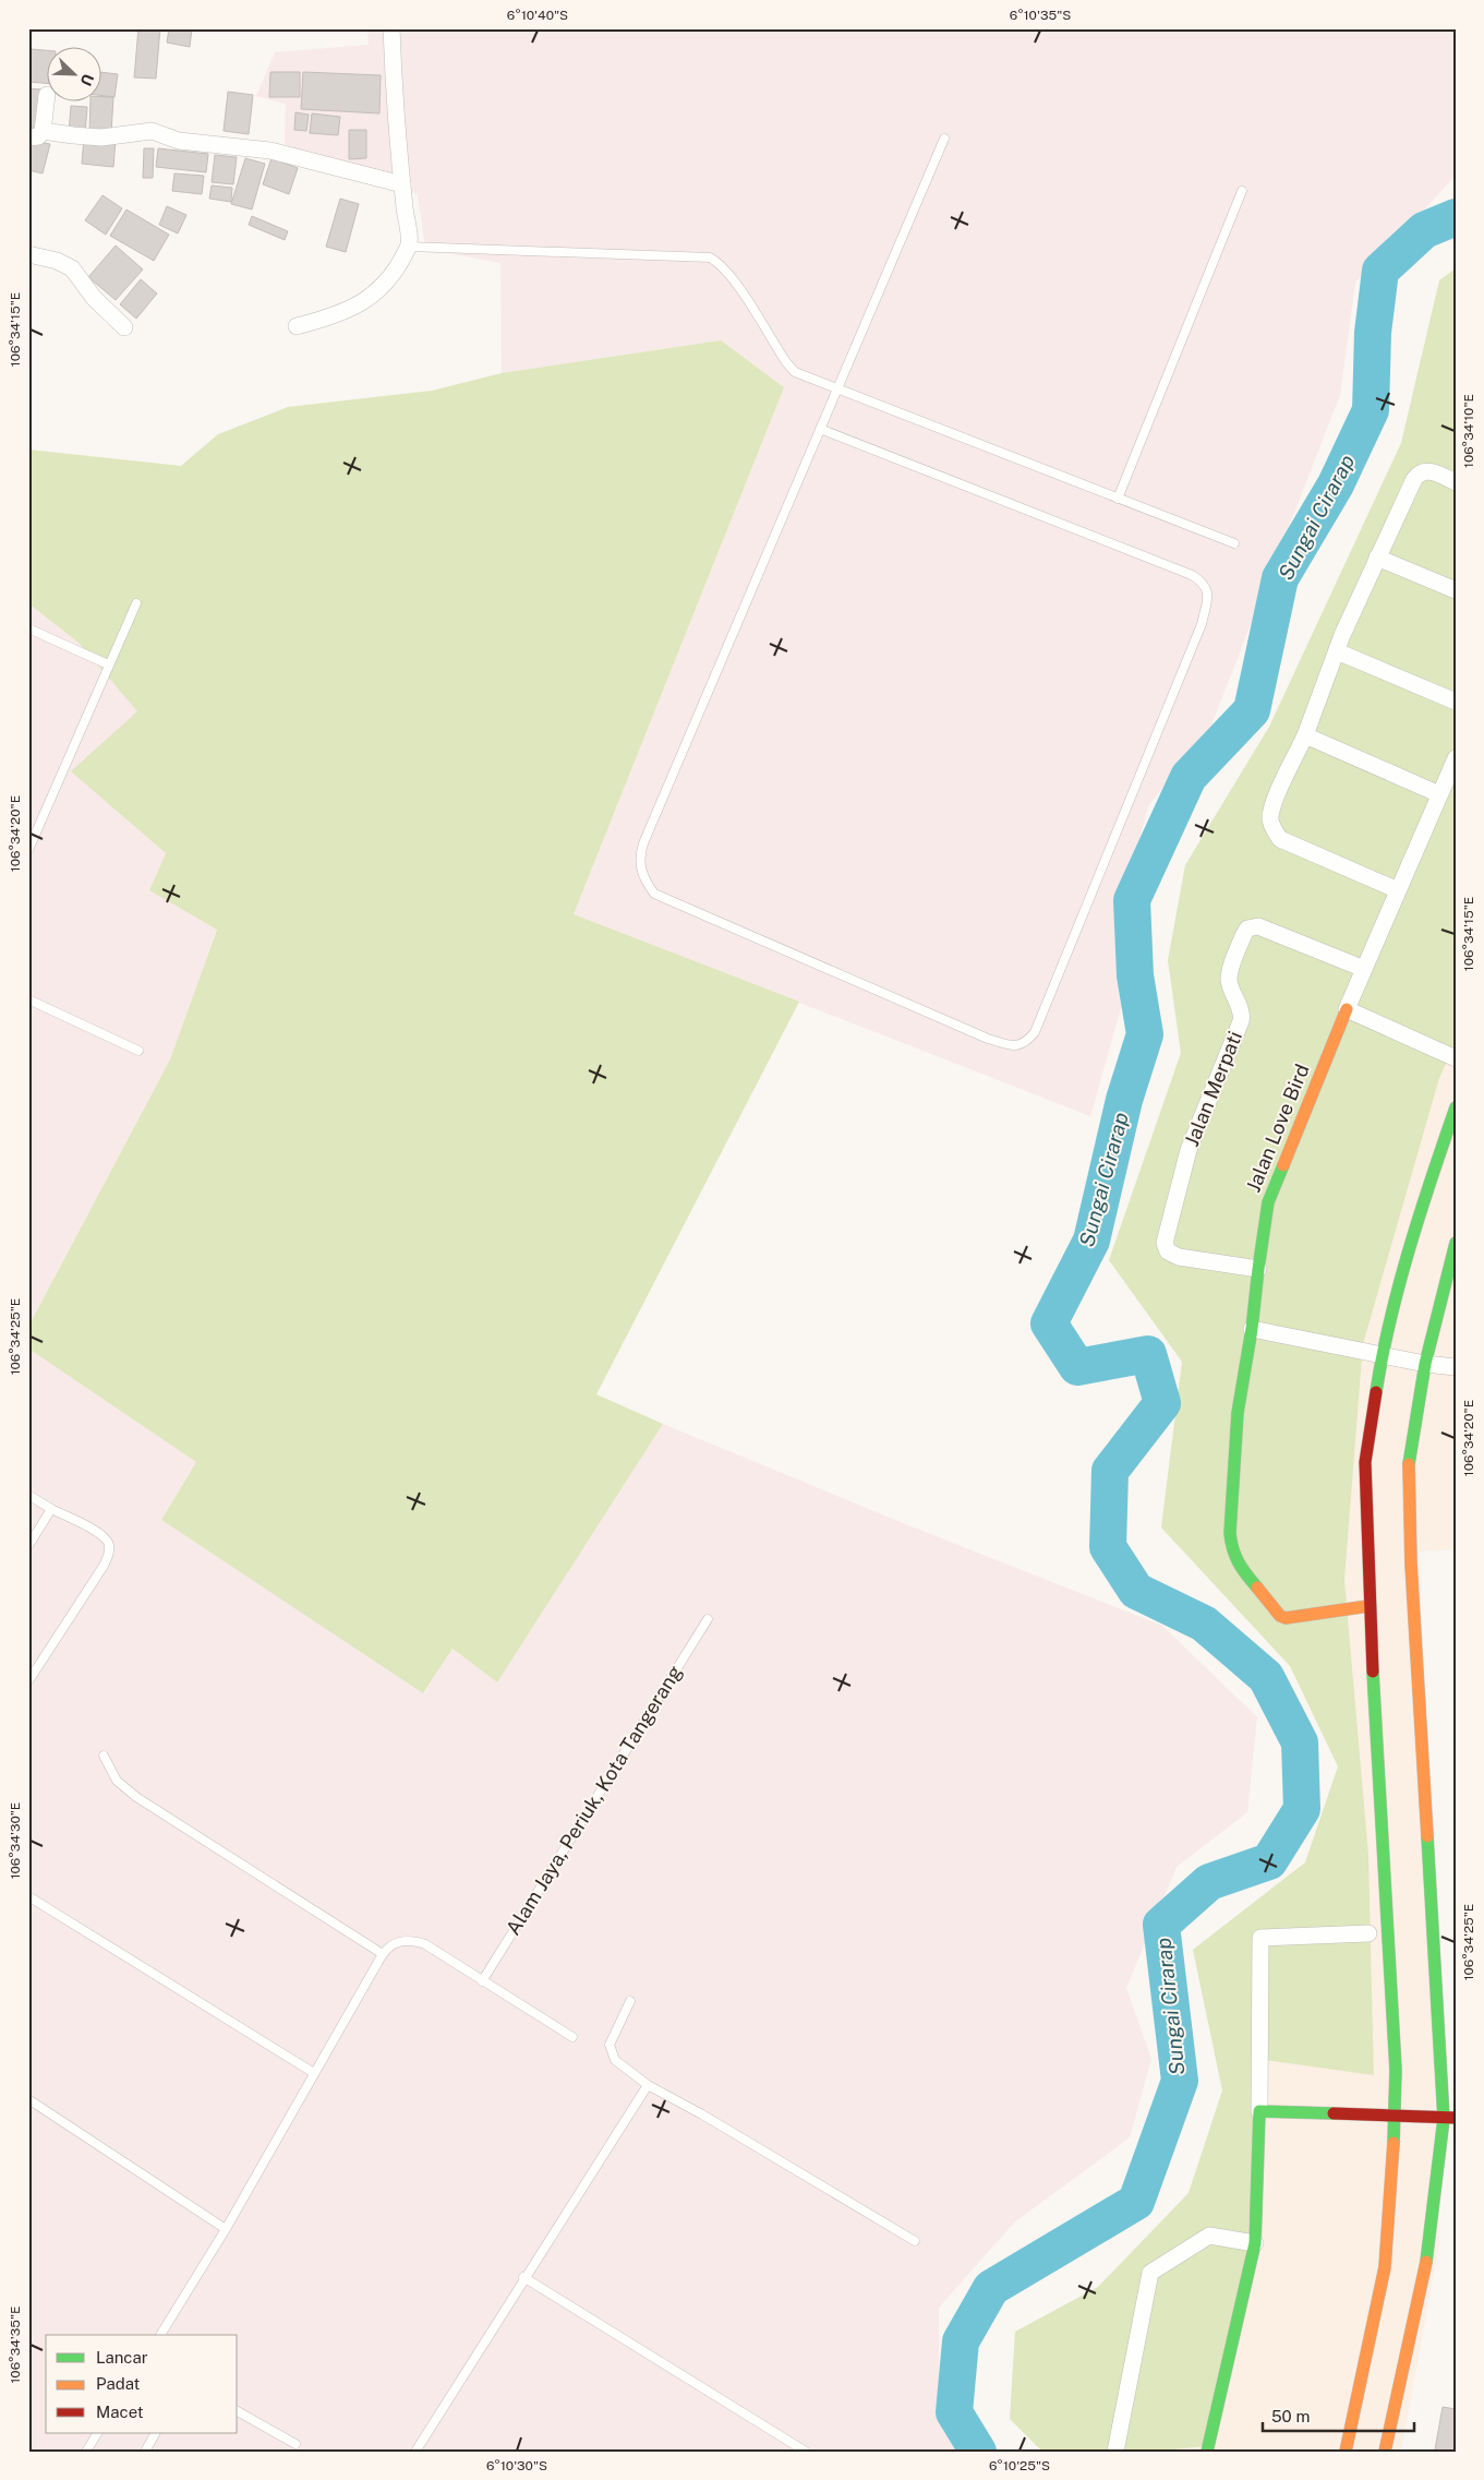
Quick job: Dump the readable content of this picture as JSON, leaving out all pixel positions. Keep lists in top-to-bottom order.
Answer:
{
  "streets": {
    "main road": ["Jalan Love Bird"],
    "street": ["Jalan Merpati"],
    "lane": ["Alam Jaya, Periuk, Kota Tangerang"]
  },
  "crossings": [
    ["Jalan Merpati", "Jalan Love Bird"]
  ],
  "water": ["Sungai Cirarap"],
  "legend": ["Lancar", "Padat", "Macet"],
  "scale_bar": "50 m",
  "north": "bottom right",
  "coordinates": [
    "6°10'40\"S",
    "6°10'35\"S",
    "106°34'15\"E",
    "106°34'10\"E",
    "106°34'20\"E",
    "106°34'25\"E",
    "106°34'30\"E",
    "106°34'35\"E",
    "6°10'30\"S",
    "6°10'25\"S"
  ]
}
